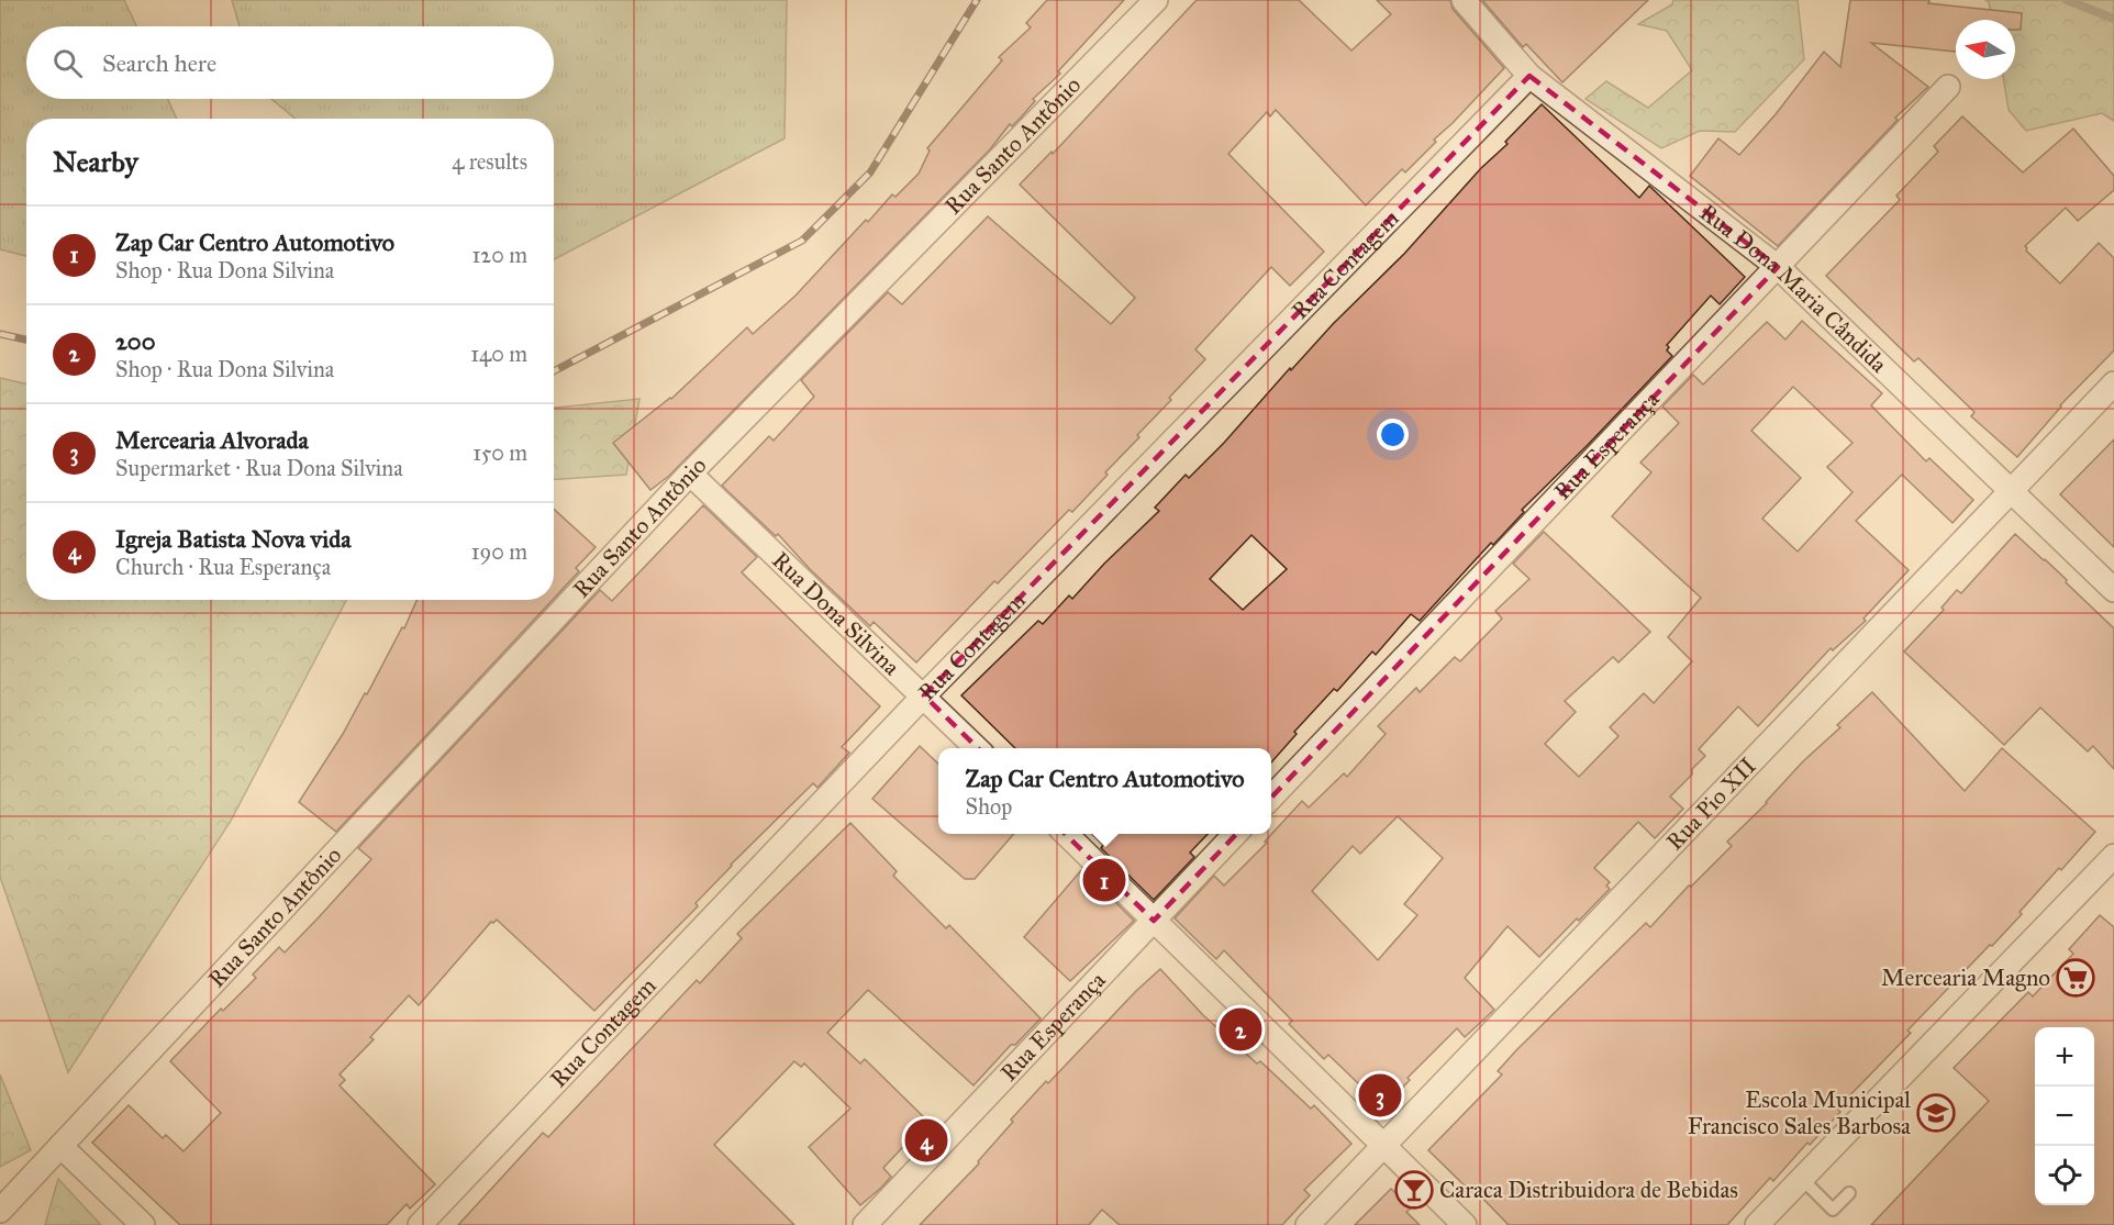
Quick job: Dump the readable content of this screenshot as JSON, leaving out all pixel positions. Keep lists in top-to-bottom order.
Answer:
{
  "streets": {
    "street": [
      "Rua Santo Antônio",
      "Rua Contagem",
      "Rua Dona Maria Cândida",
      "Rua Esperança",
      "Rua Dona Silvina",
      "Rua Pio XII"
    ]
  },
  "crossings": [
    ["Rua Santo Antônio", "Rua Dona Silvina"],
    ["Rua Contagem", "Rua Dona Maria Cândida"],
    ["Rua Contagem", "Rua Dona Silvina"],
    ["Rua Dona Maria Cândida", "Rua Esperança"],
    ["Rua Dona Maria Cândida", "Rua Pio XII"]
  ],
  "places": {
    "supermarket": ["Mercearia Magno"],
    "school or university": ["Escola Municipal Francisco Sales Barbosa"],
    "bar": ["Caraca Distribuidora de Bebidas"]
  },
  "north": "left",
  "page": {
    "search": "Search here",
    "heading": ["Nearby", "4 results"],
    "list": [
      {
        "mark": "1",
        "name": "Zap Car Centro Automotivo",
        "note": "Shop · Rua Dona Silvina",
        "value": "120 m"
      },
      {
        "mark": "2",
        "name": "200",
        "note": "Shop · Rua Dona Silvina",
        "value": "140 m"
      },
      {
        "mark": "3",
        "name": "Mercearia Alvorada",
        "note": "Supermarket · Rua Dona Silvina",
        "value": "150 m"
      },
      {
        "mark": "4",
        "name": "Igreja Batista Nova vida",
        "note": "Church · Rua Esperança",
        "value": "190 m"
      }
    ],
    "popup": ["Zap Car Centro Automotivo", "Shop"],
    "pins": [
      "1",
      "2",
      "3",
      "4"
    ],
    "map_buttons": ["+", "−"]
  }
}
